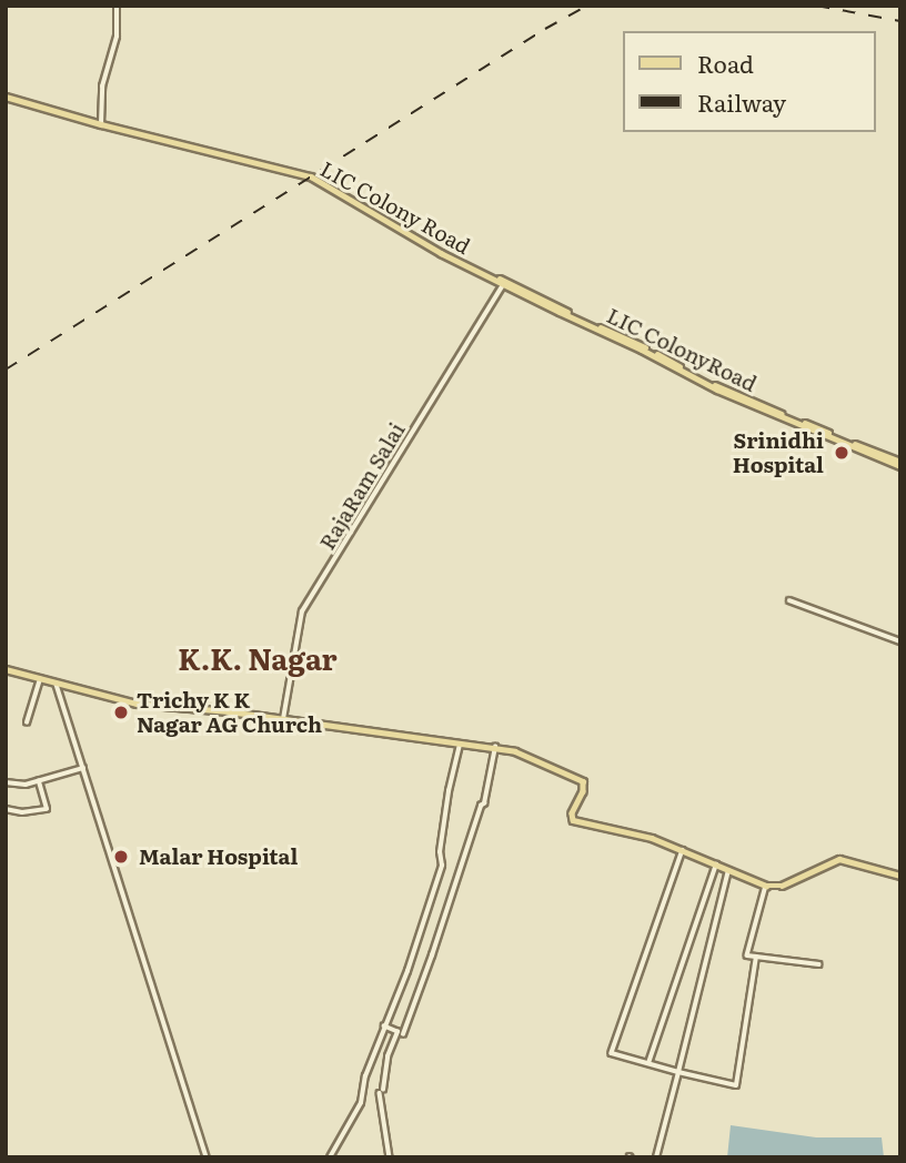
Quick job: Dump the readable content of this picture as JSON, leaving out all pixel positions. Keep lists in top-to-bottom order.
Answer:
{
  "streets": {
    "main road": ["LIC Colony Road", "LIC ColonyRoad"],
    "street": ["RajaRam Salai"]
  },
  "crossings": [
    ["LIC Colony Road", "LIC ColonyRoad"],
    ["LIC ColonyRoad", "RajaRam Salai"]
  ],
  "districts": ["K.K. Nagar"],
  "places": ["Srinidhi Hospital", "Trichy K K Nagar AG Church", "Malar Hospital"],
  "legend": ["Road", "Railway"]
}
